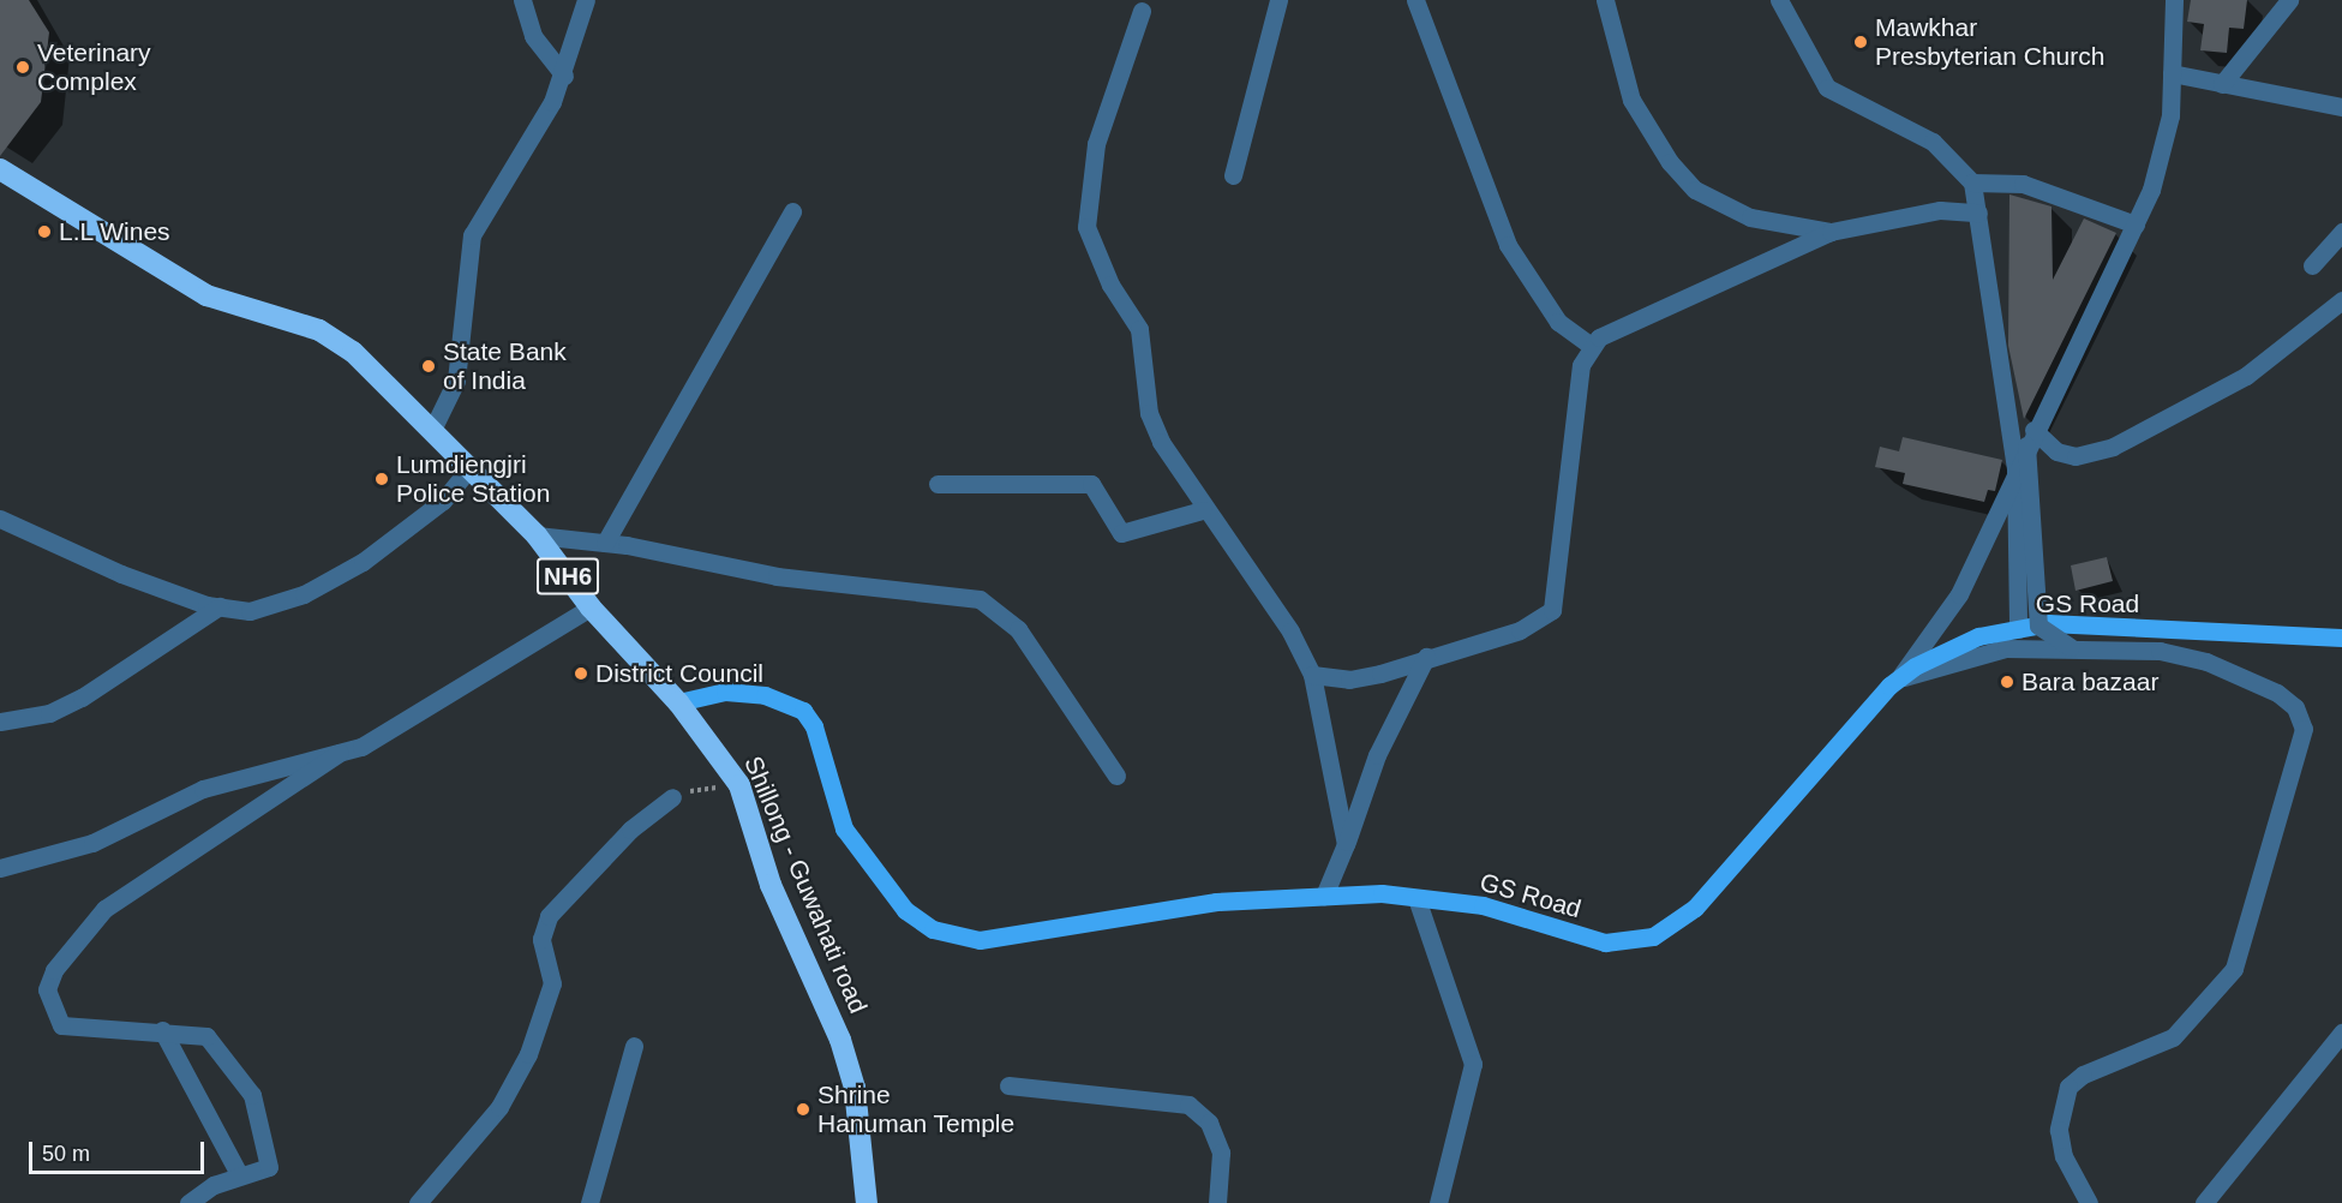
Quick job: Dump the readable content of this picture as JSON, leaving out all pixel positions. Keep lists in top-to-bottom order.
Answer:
{
  "streets": {
    "highway": ["NH6", "Shillong - Guwahati road"],
    "main road": ["GS Road"]
  },
  "crossings": [
    ["GS Road", "Shillong - Guwahati road"]
  ],
  "places": [
    "Mawkhar Presbyterian Church",
    "Veterinary Complex",
    "L.L Wines",
    "State Bank of India",
    "Lumdiengjri Police Station",
    "District Council",
    "Bara bazaar",
    "Shrine Hanuman Temple"
  ],
  "scale_bar": "50 m"
}
